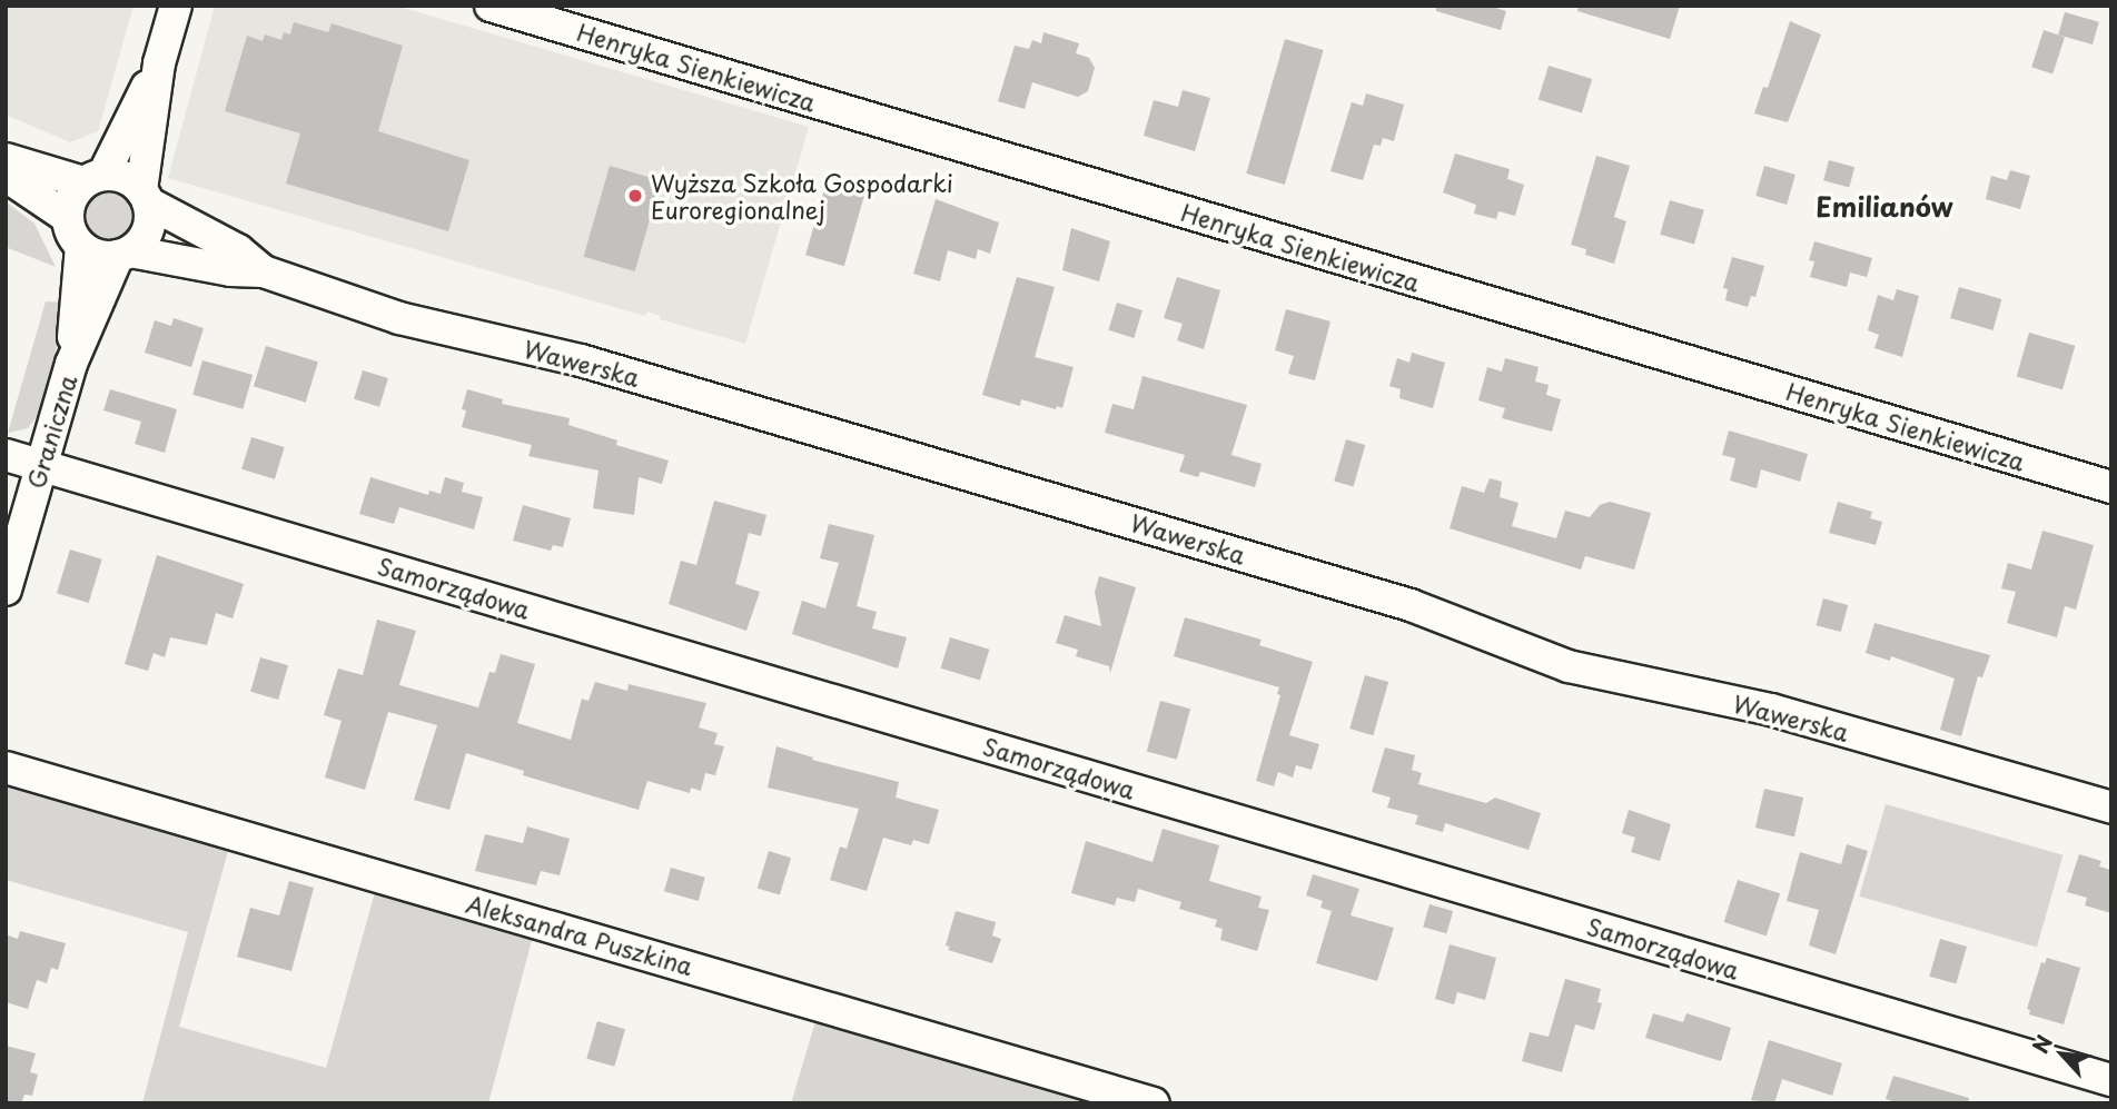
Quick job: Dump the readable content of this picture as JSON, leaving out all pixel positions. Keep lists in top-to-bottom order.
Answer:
{
  "streets": {
    "street": [
      "Henryka Sienkiewicza",
      "Wawerska",
      "Graniczna",
      "Samorządowa",
      "Aleksandra Puszkina"
    ]
  },
  "crossings": [
    ["Wawerska", "Graniczna"],
    ["Graniczna", "Samorządowa"]
  ],
  "districts": ["Emilianów"],
  "places": ["Wyższa Szkoła Gospodarki Euroregionalnej"],
  "north": "top left"
}
